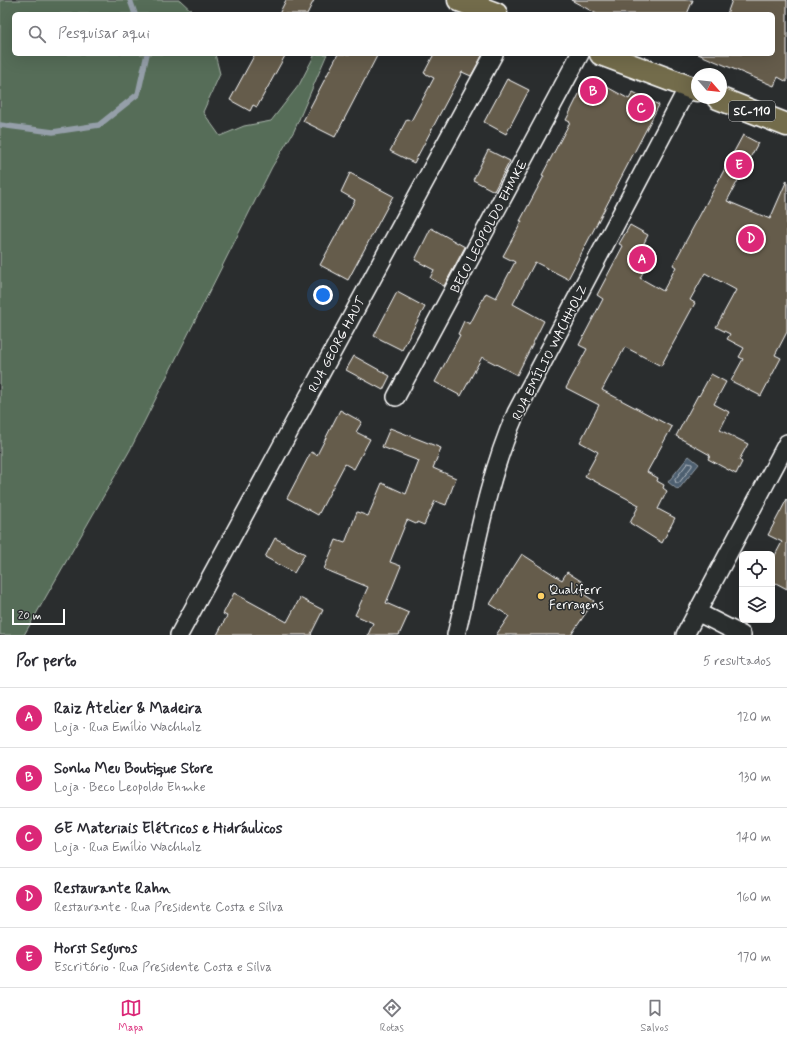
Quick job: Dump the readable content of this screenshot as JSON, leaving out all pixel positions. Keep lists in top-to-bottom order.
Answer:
{
  "streets": {
    "main road": ["SC-110"],
    "street": ["BECO LEOPOLDO EHMKE", "RUA GEORG HAUT", "RUA EMÍLIO WACHHOLZ"]
  },
  "places": ["Qualiferr Ferragens"],
  "scale_bar": "20 m",
  "north": "bottom right",
  "page": {
    "search": "Pesquisar aqui",
    "pins": [
      "B",
      "C",
      "E",
      "D",
      "A"
    ],
    "scale": "20 m",
    "heading": ["Por perto", "5 resultados"],
    "list": [
      {
        "mark": "A",
        "name": "Raiz Atelier & Madeira",
        "note": "Loja · Rua Emílio Wachholz",
        "value": "120 m"
      },
      {
        "mark": "B",
        "name": "Sonho Meu Boutique Store",
        "note": "Loja · Beco Leopoldo Ehmke",
        "value": "130 m"
      },
      {
        "mark": "C",
        "name": "GE Materiais Elétricos e Hidráulicos",
        "note": "Loja · Rua Emílio Wachholz",
        "value": "140 m"
      },
      {
        "mark": "D",
        "name": "Restaurante Rahn",
        "note": "Restaurante · Rua Presidente Costa e Silva",
        "value": "160 m"
      },
      {
        "mark": "E",
        "name": "Horst Seguros",
        "note": "Escritório · Rua Presidente Costa e Silva",
        "value": "170 m"
      }
    ],
    "nav": ["Mapa", "Rotas", "Salvos"]
  }
}
